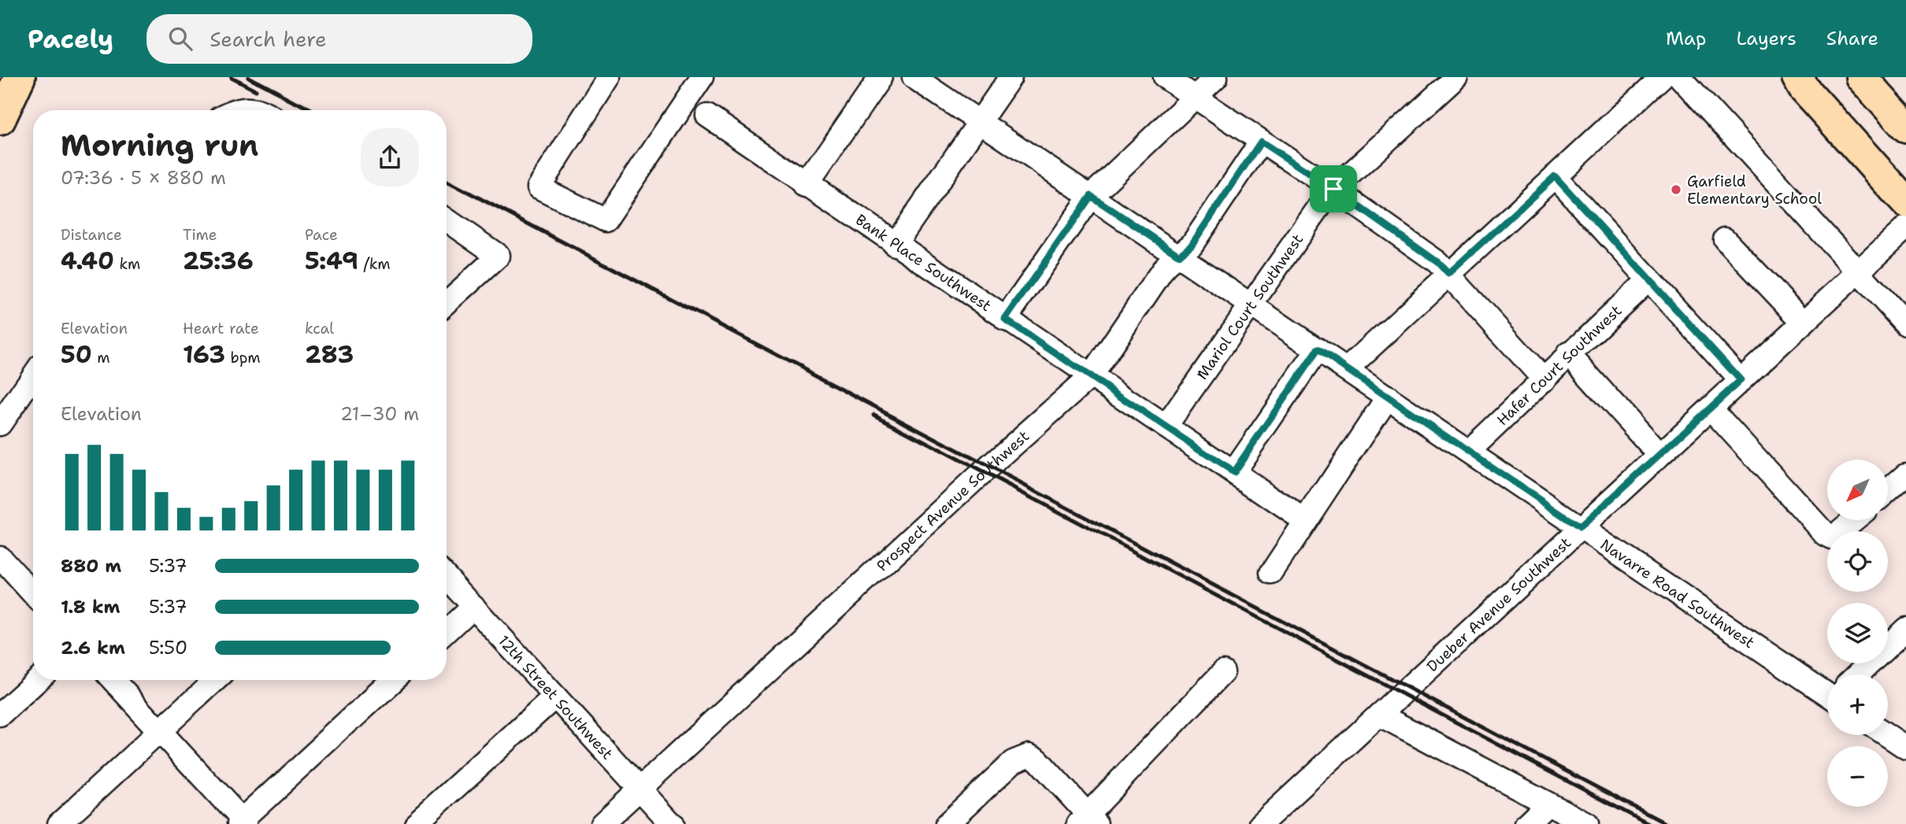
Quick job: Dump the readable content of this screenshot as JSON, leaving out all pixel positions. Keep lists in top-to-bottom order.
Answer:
{
  "streets": {
    "street": [
      "Bank Place Southwest",
      "Mariol Court Southwest",
      "Hafer Court Southwest",
      "Prospect Avenue Southwest",
      "Navarre Road Southwest",
      "Dueber Avenue Southwest",
      "12th Street Southwest"
    ]
  },
  "crossings": [
    ["Bank Place Southwest", "Mariol Court Southwest"],
    ["Bank Place Southwest", "Prospect Avenue Southwest"],
    ["Mariol Court Southwest", "Navarre Road Southwest"],
    ["Hafer Court Southwest", "Navarre Road Southwest"],
    ["Prospect Avenue Southwest", "Navarre Road Southwest"],
    ["Prospect Avenue Southwest", "12th Street Southwest"],
    ["Navarre Road Southwest", "Dueber Avenue Southwest"]
  ],
  "places": ["Garfield Elementary School"],
  "north": "bottom left",
  "page": {
    "header": "Pacely",
    "search": "Search here",
    "nav": ["Map", "Layers", "Share"],
    "heading": ["Morning run", "07:36 · 5 × 880 m"],
    "stats": [
      ["Distance", "4.40 km"],
      ["Time", "25:36"],
      ["Pace", "5:49 /km"],
      ["Elevation", "50 m"],
      ["Heart rate", "163 bpm"],
      ["kcal", "283"]
    ],
    "chart": ["Elevation", "21–30 m"],
    "map_buttons": ["+", "−"],
    "list": [
      {
        "name": "880 m",
        "note": "5:37"
      },
      {
        "name": "1.8 km",
        "note": "5:37"
      },
      {
        "name": "2.6 km",
        "note": "5:50"
      }
    ]
  }
}
